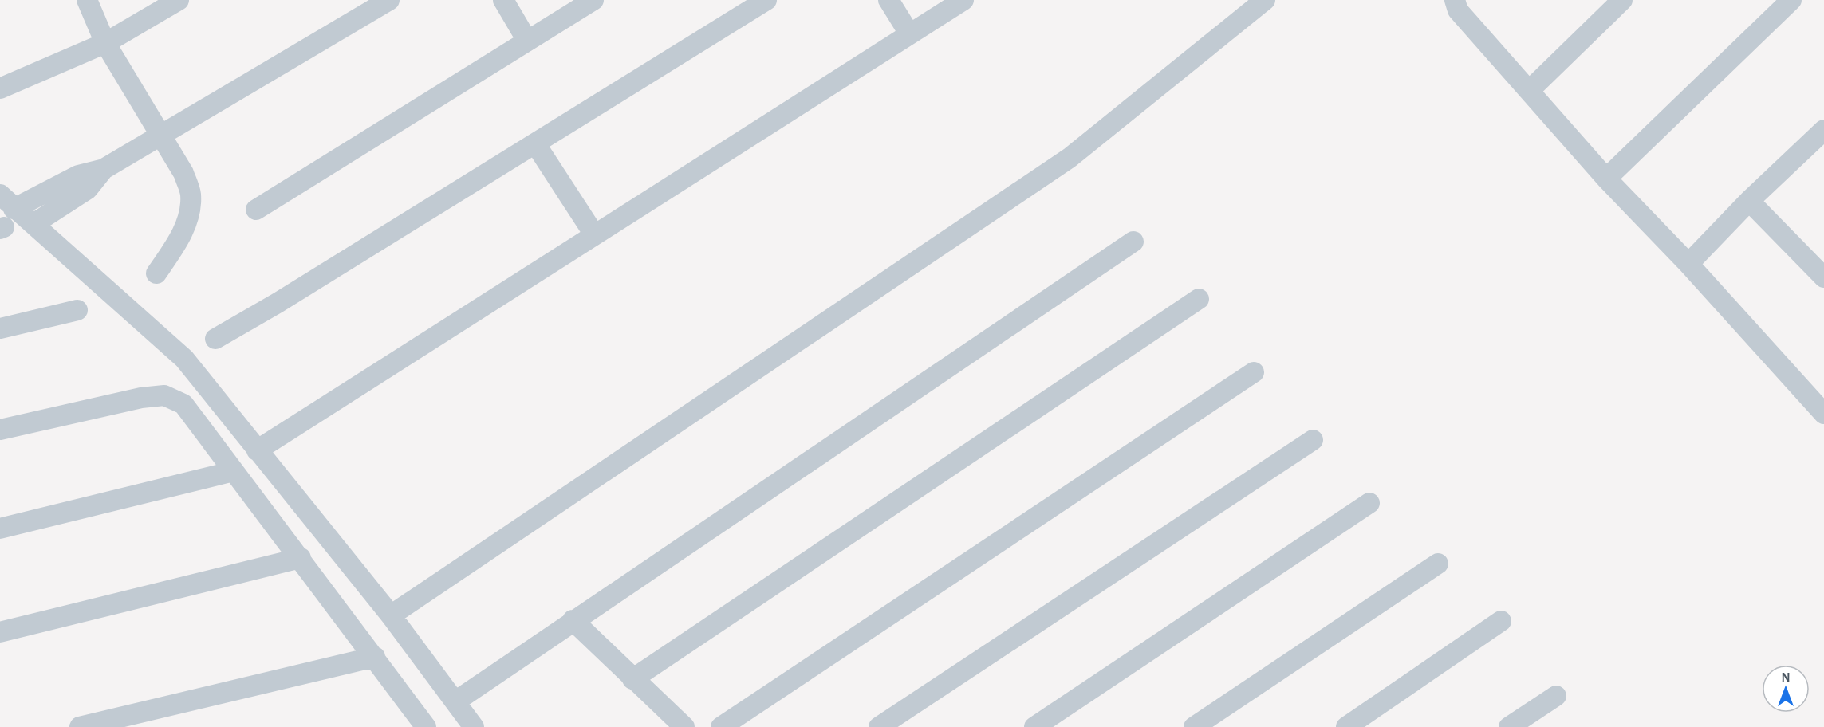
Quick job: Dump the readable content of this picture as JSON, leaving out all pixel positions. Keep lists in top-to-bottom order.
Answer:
{
  "north": "top"
}
